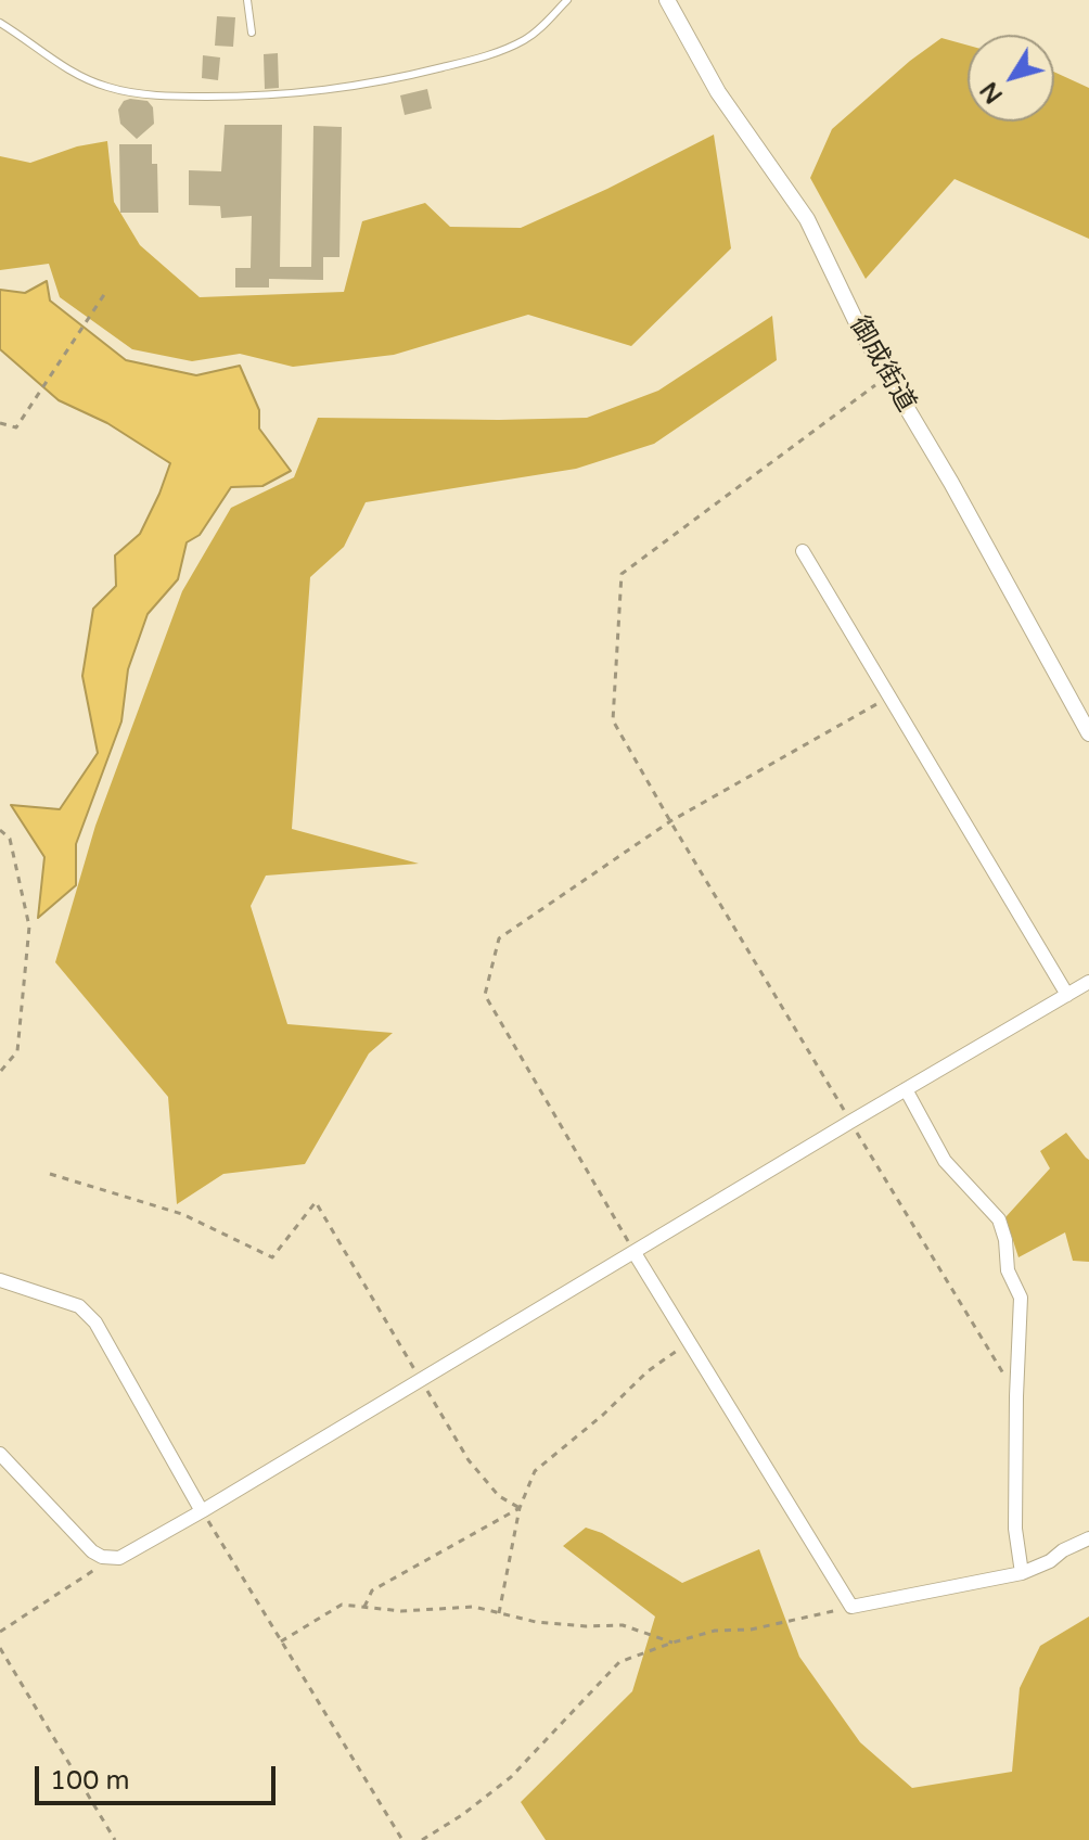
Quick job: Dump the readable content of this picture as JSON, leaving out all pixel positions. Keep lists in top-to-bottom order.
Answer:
{
  "streets": {
    "street": ["御成街道"]
  },
  "scale_bar": "100 m",
  "north": "bottom left"
}
